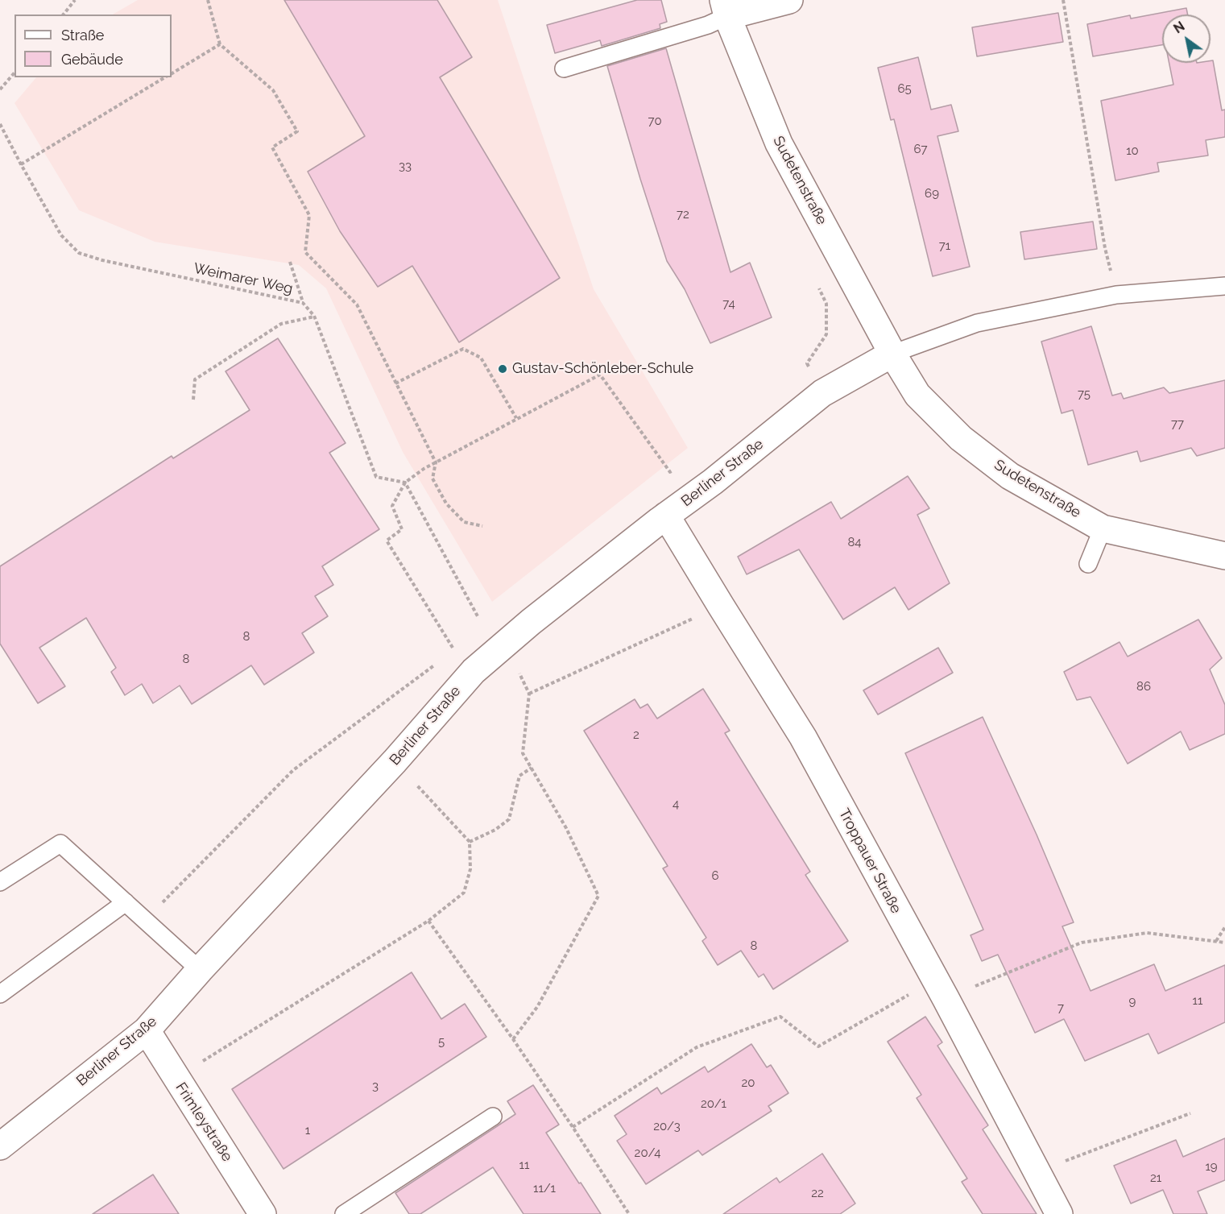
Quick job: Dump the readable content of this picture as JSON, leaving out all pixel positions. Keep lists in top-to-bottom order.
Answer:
{
  "streets": {
    "street": [
      "Sudetenstraße",
      "Berliner Straße",
      "Troppauer Straße",
      "Frimleystraße"
    ],
    "path": ["Weimarer Weg"]
  },
  "crossings": [
    ["Sudetenstraße", "Berliner Straße"],
    ["Berliner Straße", "Troppauer Straße"],
    ["Berliner Straße", "Frimleystraße"]
  ],
  "places": ["Gustav-Schönleber-Schule"],
  "house_numbers": [
    "65",
    "70",
    "67",
    "10",
    "33",
    "69",
    "72",
    "71",
    "74",
    "75",
    "77",
    "84",
    "8",
    "8",
    "86",
    "2",
    "4",
    "6",
    "8",
    "11",
    "9",
    "7",
    "5",
    "20",
    "3",
    "20/1",
    "20/3",
    "1",
    "20/4",
    "11",
    "19",
    "21",
    "11/1",
    "22"
  ],
  "legend": ["Straße", "Gebäude"],
  "north": "top left"
}
